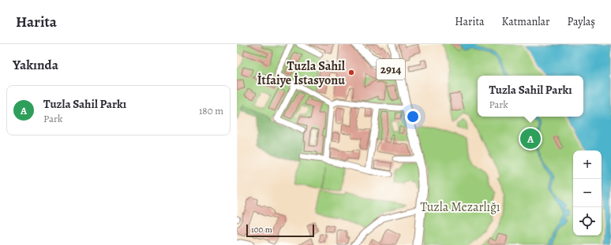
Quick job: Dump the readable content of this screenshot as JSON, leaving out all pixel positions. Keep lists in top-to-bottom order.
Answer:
{
  "streets": {
    "main road": ["2914"]
  },
  "parks": ["Tuzla Mezarlığı"],
  "places": ["Tuzla Sahil İtfaiye İstasyonu"],
  "scale_bar": "100 m",
  "page": {
    "header": "Harita",
    "nav": ["Harita", "Katmanlar", "Paylaş"],
    "heading": "Yakında",
    "popup": ["Tuzla Sahil Parkı", "Park"],
    "list": [
      {
        "mark": "A",
        "name": "Tuzla Sahil Parkı",
        "note": "Park",
        "value": "180 m"
      }
    ],
    "pins": "A",
    "map_buttons": ["+", "−"],
    "scale": "100 m"
  }
}
